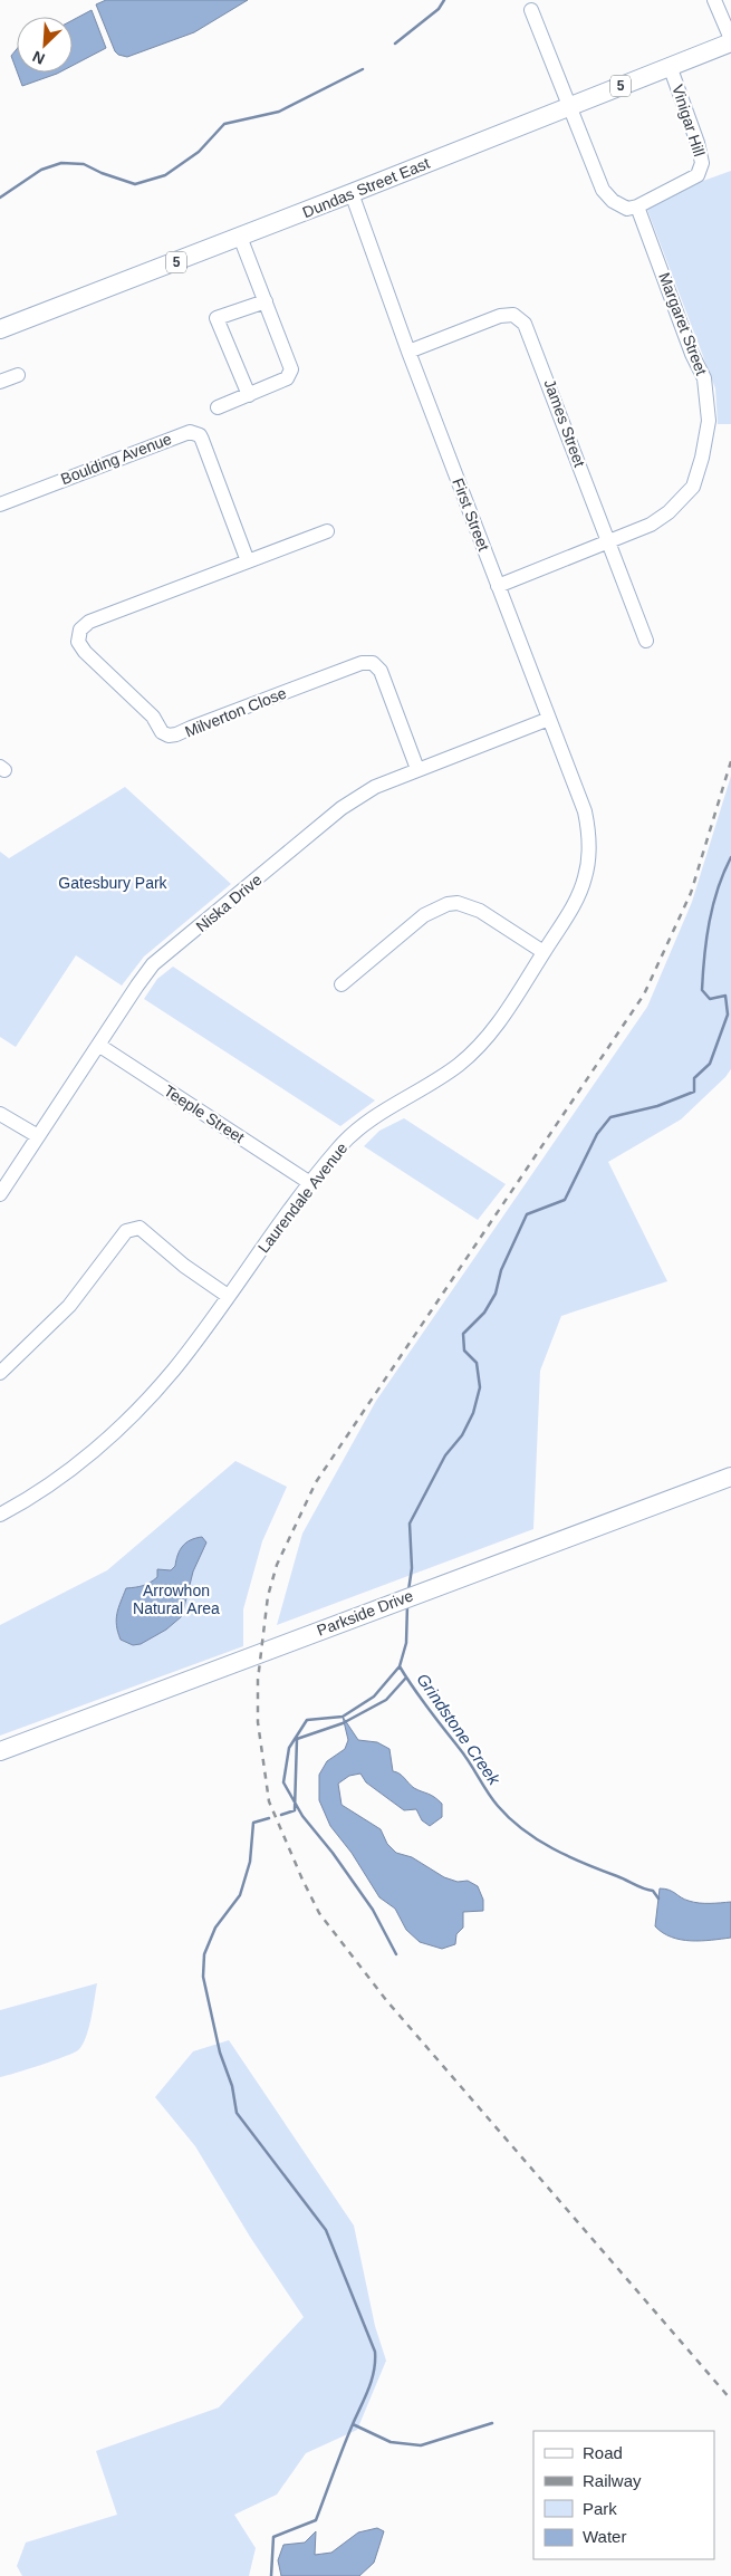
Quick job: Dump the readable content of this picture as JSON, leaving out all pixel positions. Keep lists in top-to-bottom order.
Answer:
{
  "streets": {
    "main road": ["5", "Dundas Street East", "Parkside Drive"],
    "street": [
      "Vinigar Hill",
      "Margaret Street",
      "James Street",
      "Boulding Avenue",
      "First Street",
      "Milverton Close",
      "Niska Drive",
      "Teeple Street",
      "Laurendale Avenue"
    ]
  },
  "crossings": [
    ["Vinigar Hill", "Dundas Street East"],
    ["Vinigar Hill", "Margaret Street"],
    ["Dundas Street East", "First Street"],
    ["Margaret Street", "James Street"],
    ["Margaret Street", "First Street"],
    ["James Street", "First Street"],
    ["Boulding Avenue", "Milverton Close"],
    ["First Street", "Niska Drive"],
    ["First Street", "Laurendale Avenue"],
    ["Milverton Close", "Niska Drive"],
    ["Niska Drive", "Teeple Street"],
    ["Teeple Street", "Laurendale Avenue"]
  ],
  "water": ["Grindstone Creek"],
  "parks": ["Gatesbury Park", "Arrowhon Natural Area"],
  "legend": [
    "Road",
    "Railway",
    "Park",
    "Water"
  ],
  "north": "bottom left"
}
